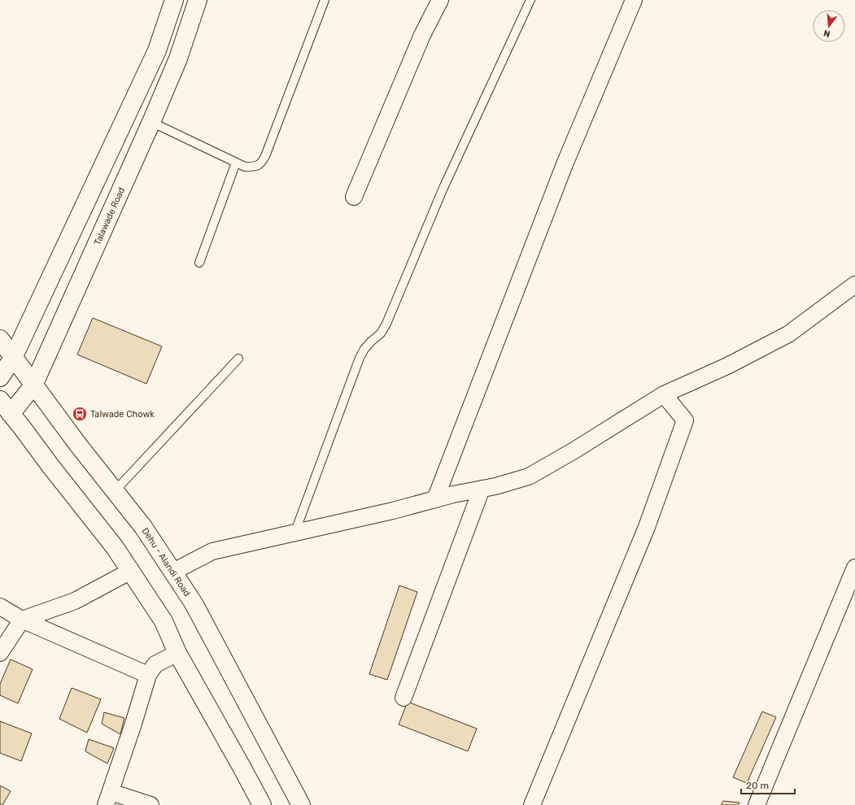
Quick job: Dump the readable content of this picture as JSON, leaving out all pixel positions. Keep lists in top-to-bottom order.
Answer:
{
  "streets": {
    "main road": ["Talawade Road", "Dehu - Alandi Road"]
  },
  "crossings": [
    ["Talawade Road", "Dehu - Alandi Road"]
  ],
  "places": {
    "bus stop": ["Talwade Chowk"]
  },
  "scale_bar": "20 m",
  "north": "bottom"
}
